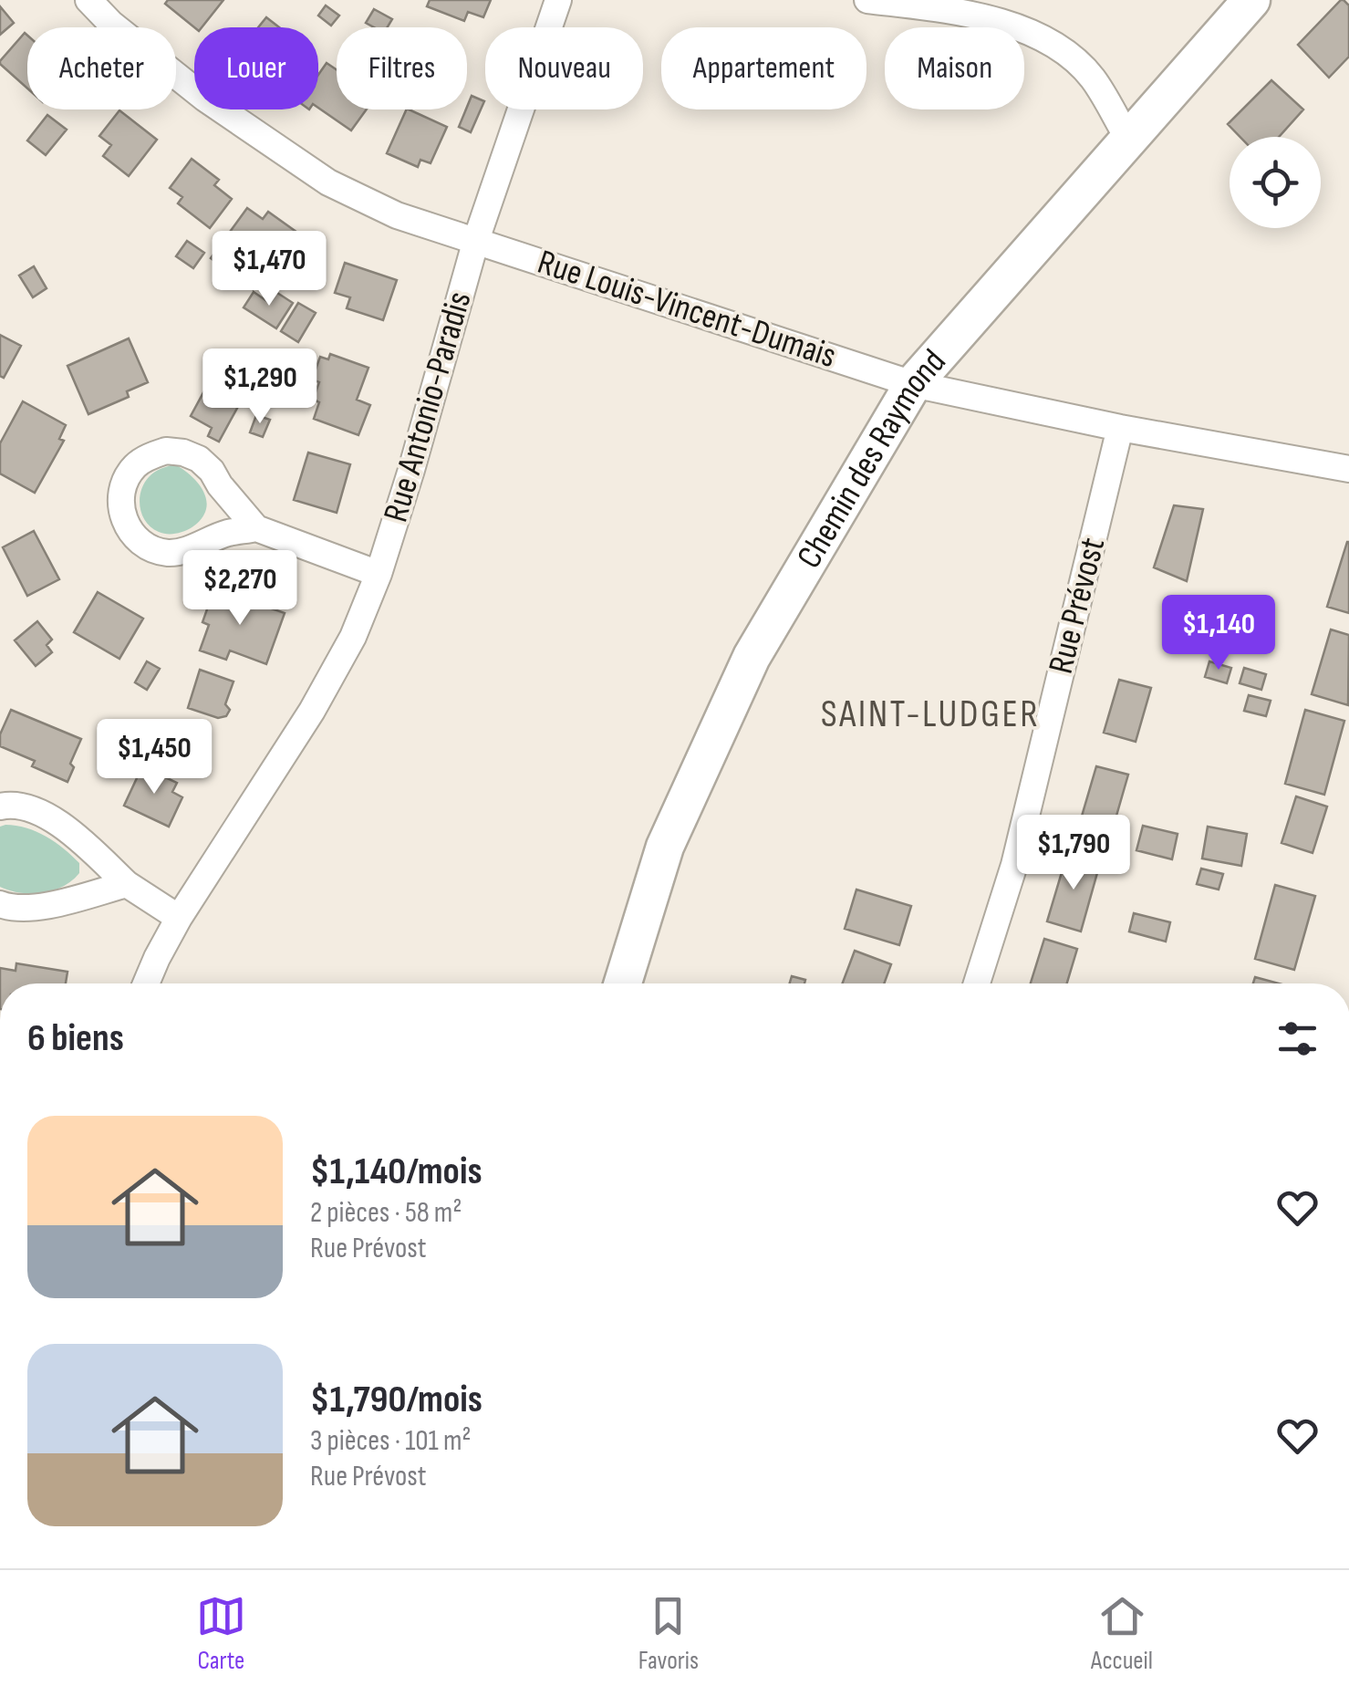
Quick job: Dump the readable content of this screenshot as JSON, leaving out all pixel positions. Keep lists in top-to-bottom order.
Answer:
{
  "streets": {
    "street": [
      "Rue Louis-Vincent-Dumais",
      "Rue Antonio-Paradis",
      "Chemin des Raymond",
      "Rue Prévost"
    ]
  },
  "crossings": [
    ["Rue Louis-Vincent-Dumais", "Rue Antonio-Paradis"],
    ["Rue Louis-Vincent-Dumais", "Chemin des Raymond"],
    ["Rue Louis-Vincent-Dumais", "Rue Prévost"]
  ],
  "districts": ["SAINT-LUDGER"],
  "page": {
    "chip": [
      "Acheter",
      "Louer",
      "Filtres",
      "Nouveau",
      "Appartement",
      "Maison"
    ],
    "price": [
      "$1,470",
      "$1,290",
      "$2,270",
      "$1,140",
      "$1,450",
      "$1,790"
    ],
    "heading": "6 biens",
    "list": [
      {
        "name": "$1,140/mois",
        "note": "2 pièces · 58 m² · Rue Prévost"
      },
      {
        "name": "$1,790/mois",
        "note": "3 pièces · 101 m² · Rue Prévost"
      }
    ],
    "tabs": ["Carte", "Favoris", "Accueil"]
  }
}
